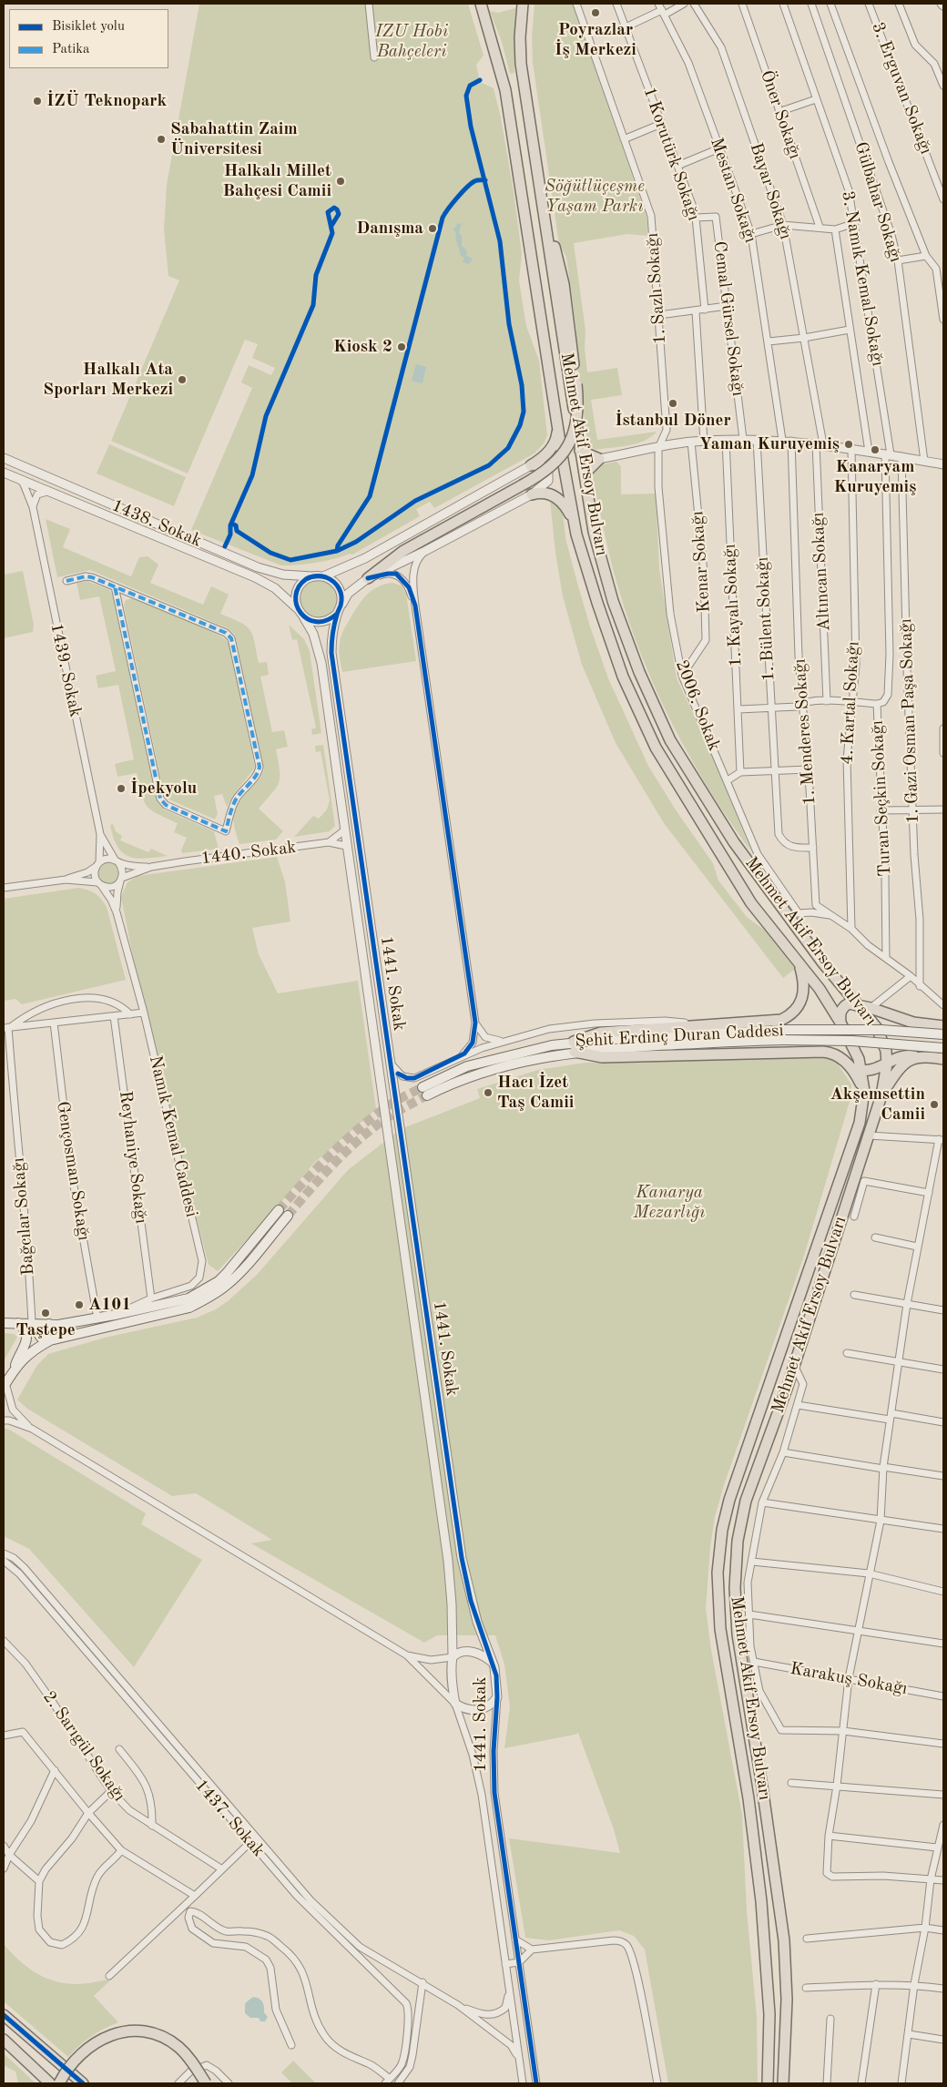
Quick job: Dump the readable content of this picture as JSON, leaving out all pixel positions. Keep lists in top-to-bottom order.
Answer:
{
  "streets": {
    "main road": ["Mehmet Akif Ersoy Bulvarı", "Şehit Erdinç Duran Caddesi"],
    "street": [
      "3. Erguvan Sokağı",
      "Öner Sokağı",
      "1 Korutürk Sokağı",
      "Mestan Sokağı",
      "Bayar Sokağı",
      "Gülbahar Sokağı",
      "3. Namık Kemal Sokağı",
      "1. Sazlı Sokağı",
      "Cemal Gürsel Sokağı",
      "1438. Sokak",
      "Kenar Sokağı",
      "Altıncan Sokağı",
      "1. Kayalı Sokağı",
      "1. Bülent Sokağı",
      "1439. Sokak",
      "4. Kartal Sokağı",
      "2006. Sokak",
      "1. Gazi Osman Paşa Sokağı",
      "1. Menderes Sokağı",
      "Turan Seçkin Sokağı",
      "1440. Sokak",
      "1441. Sokak",
      "Namık Kemal Caddesi",
      "Reyhaniye Sokağı",
      "Gençosman Sokağı",
      "Bağcılar Sokağı",
      "Karakuş Sokağı",
      "2. Sarıgül Sokağı",
      "1437. Sokak"
    ]
  },
  "crossings": [
    ["1 Korutürk Sokağı", "Cemal Gürsel Sokağı"],
    ["Bayar Sokağı", "Altıncan Sokağı"],
    ["3. Namık Kemal Sokağı", "Turan Seçkin Sokağı"],
    ["1. Sazlı Sokağı", "2006. Sokak"],
    ["1438. Sokak", "1439. Sokak"],
    ["1438. Sokak", "1441. Sokak"],
    ["Kenar Sokağı", "2006. Sokak"],
    ["1. Bülent Sokağı", "1. Menderes Sokağı"],
    ["4. Kartal Sokağı", "1. Menderes Sokağı"],
    ["2006. Sokak", "1. Menderes Sokağı"],
    ["1. Gazi Osman Paşa Sokağı", "1. Menderes Sokağı"],
    ["1. Menderes Sokağı", "Turan Seçkin Sokağı"],
    ["1440. Sokak", "1441. Sokak"],
    ["Namık Kemal Caddesi", "Reyhaniye Sokağı"]
  ],
  "parks": ["IZU Hobi Bahçeleri", "Söğütlüçeşme Yaşam Parkı", "Kanarya Mezarlığı"],
  "places": [
    "Poyrazlar İş Merkezi",
    "İZÜ Teknopark",
    "Sabahattin Zaim Üniversitesi",
    "Halkalı Millet Bahçesi Camii",
    "Danışma",
    "Kiosk 2",
    "Halkalı Ata Sporları Merkezi",
    "İstanbul Döner",
    "Yaman Kuruyemiş",
    "Kanaryam Kuruyemiş",
    "İpekyolu",
    "Hacı İzet Taş Camii",
    "Akşemsettin Camii",
    "A101",
    "Taştepe"
  ],
  "legend": ["Bisiklet yolu", "Patika"]
}
